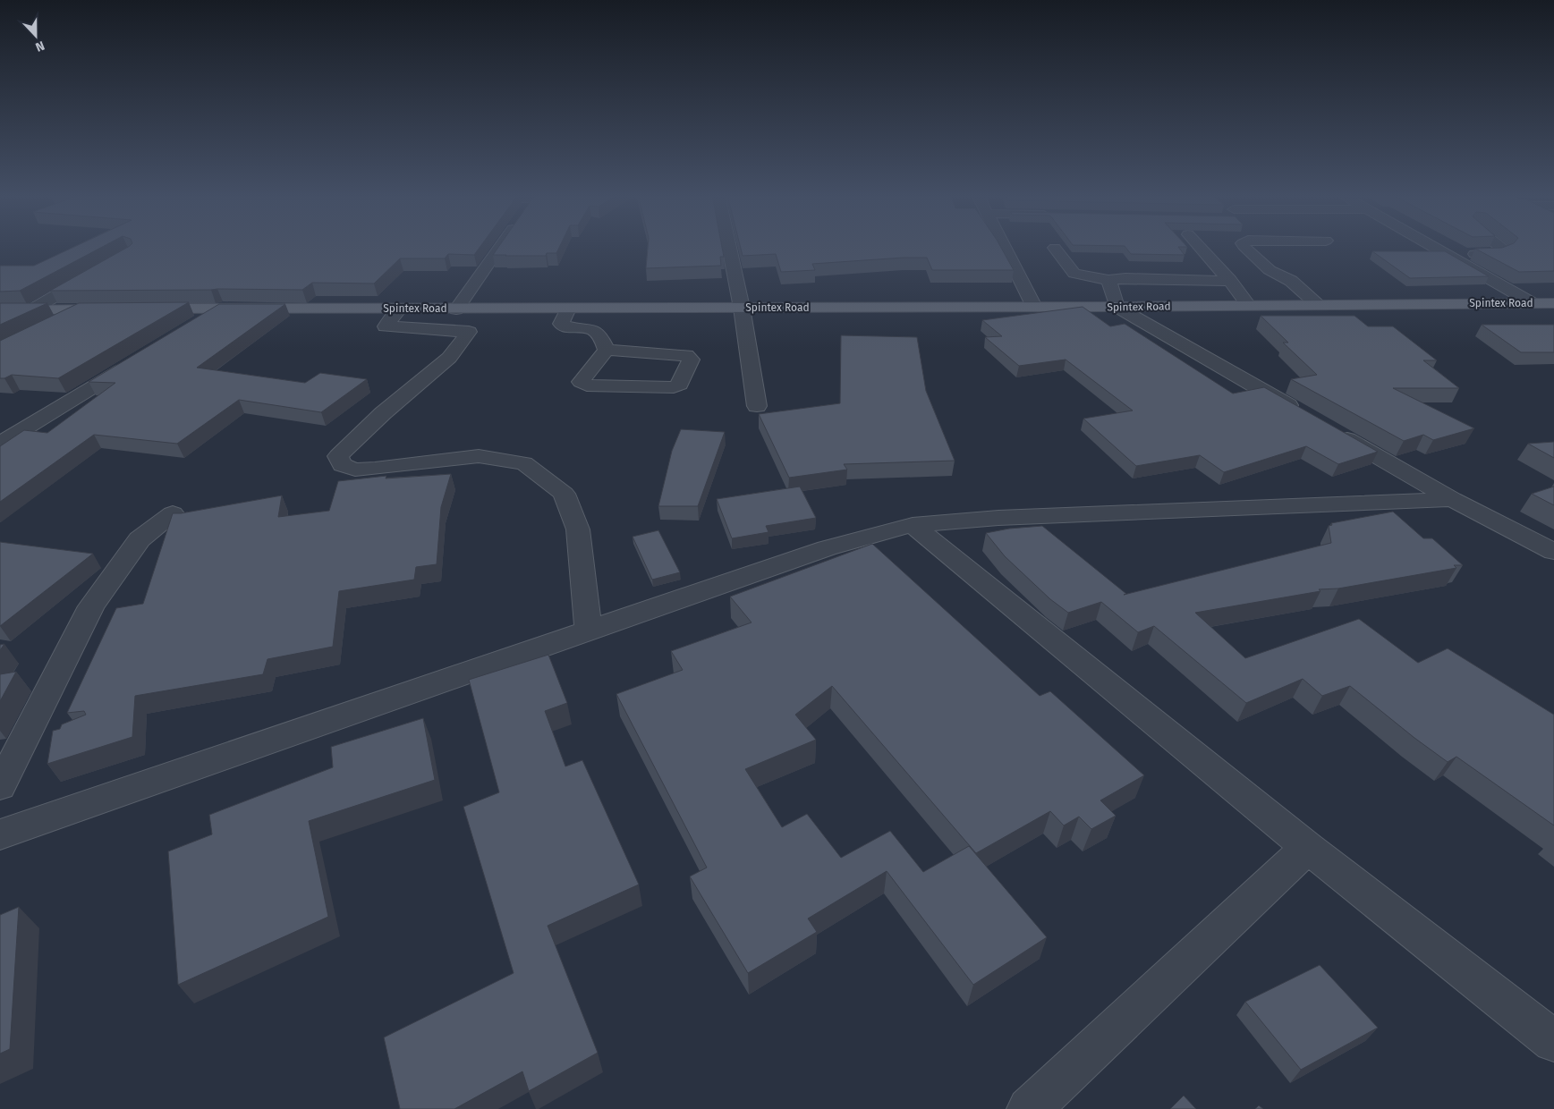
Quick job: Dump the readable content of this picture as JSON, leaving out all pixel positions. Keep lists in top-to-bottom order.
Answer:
{
  "streets": {
    "main road": ["Spintex Road"]
  },
  "north": "bottom"
}
